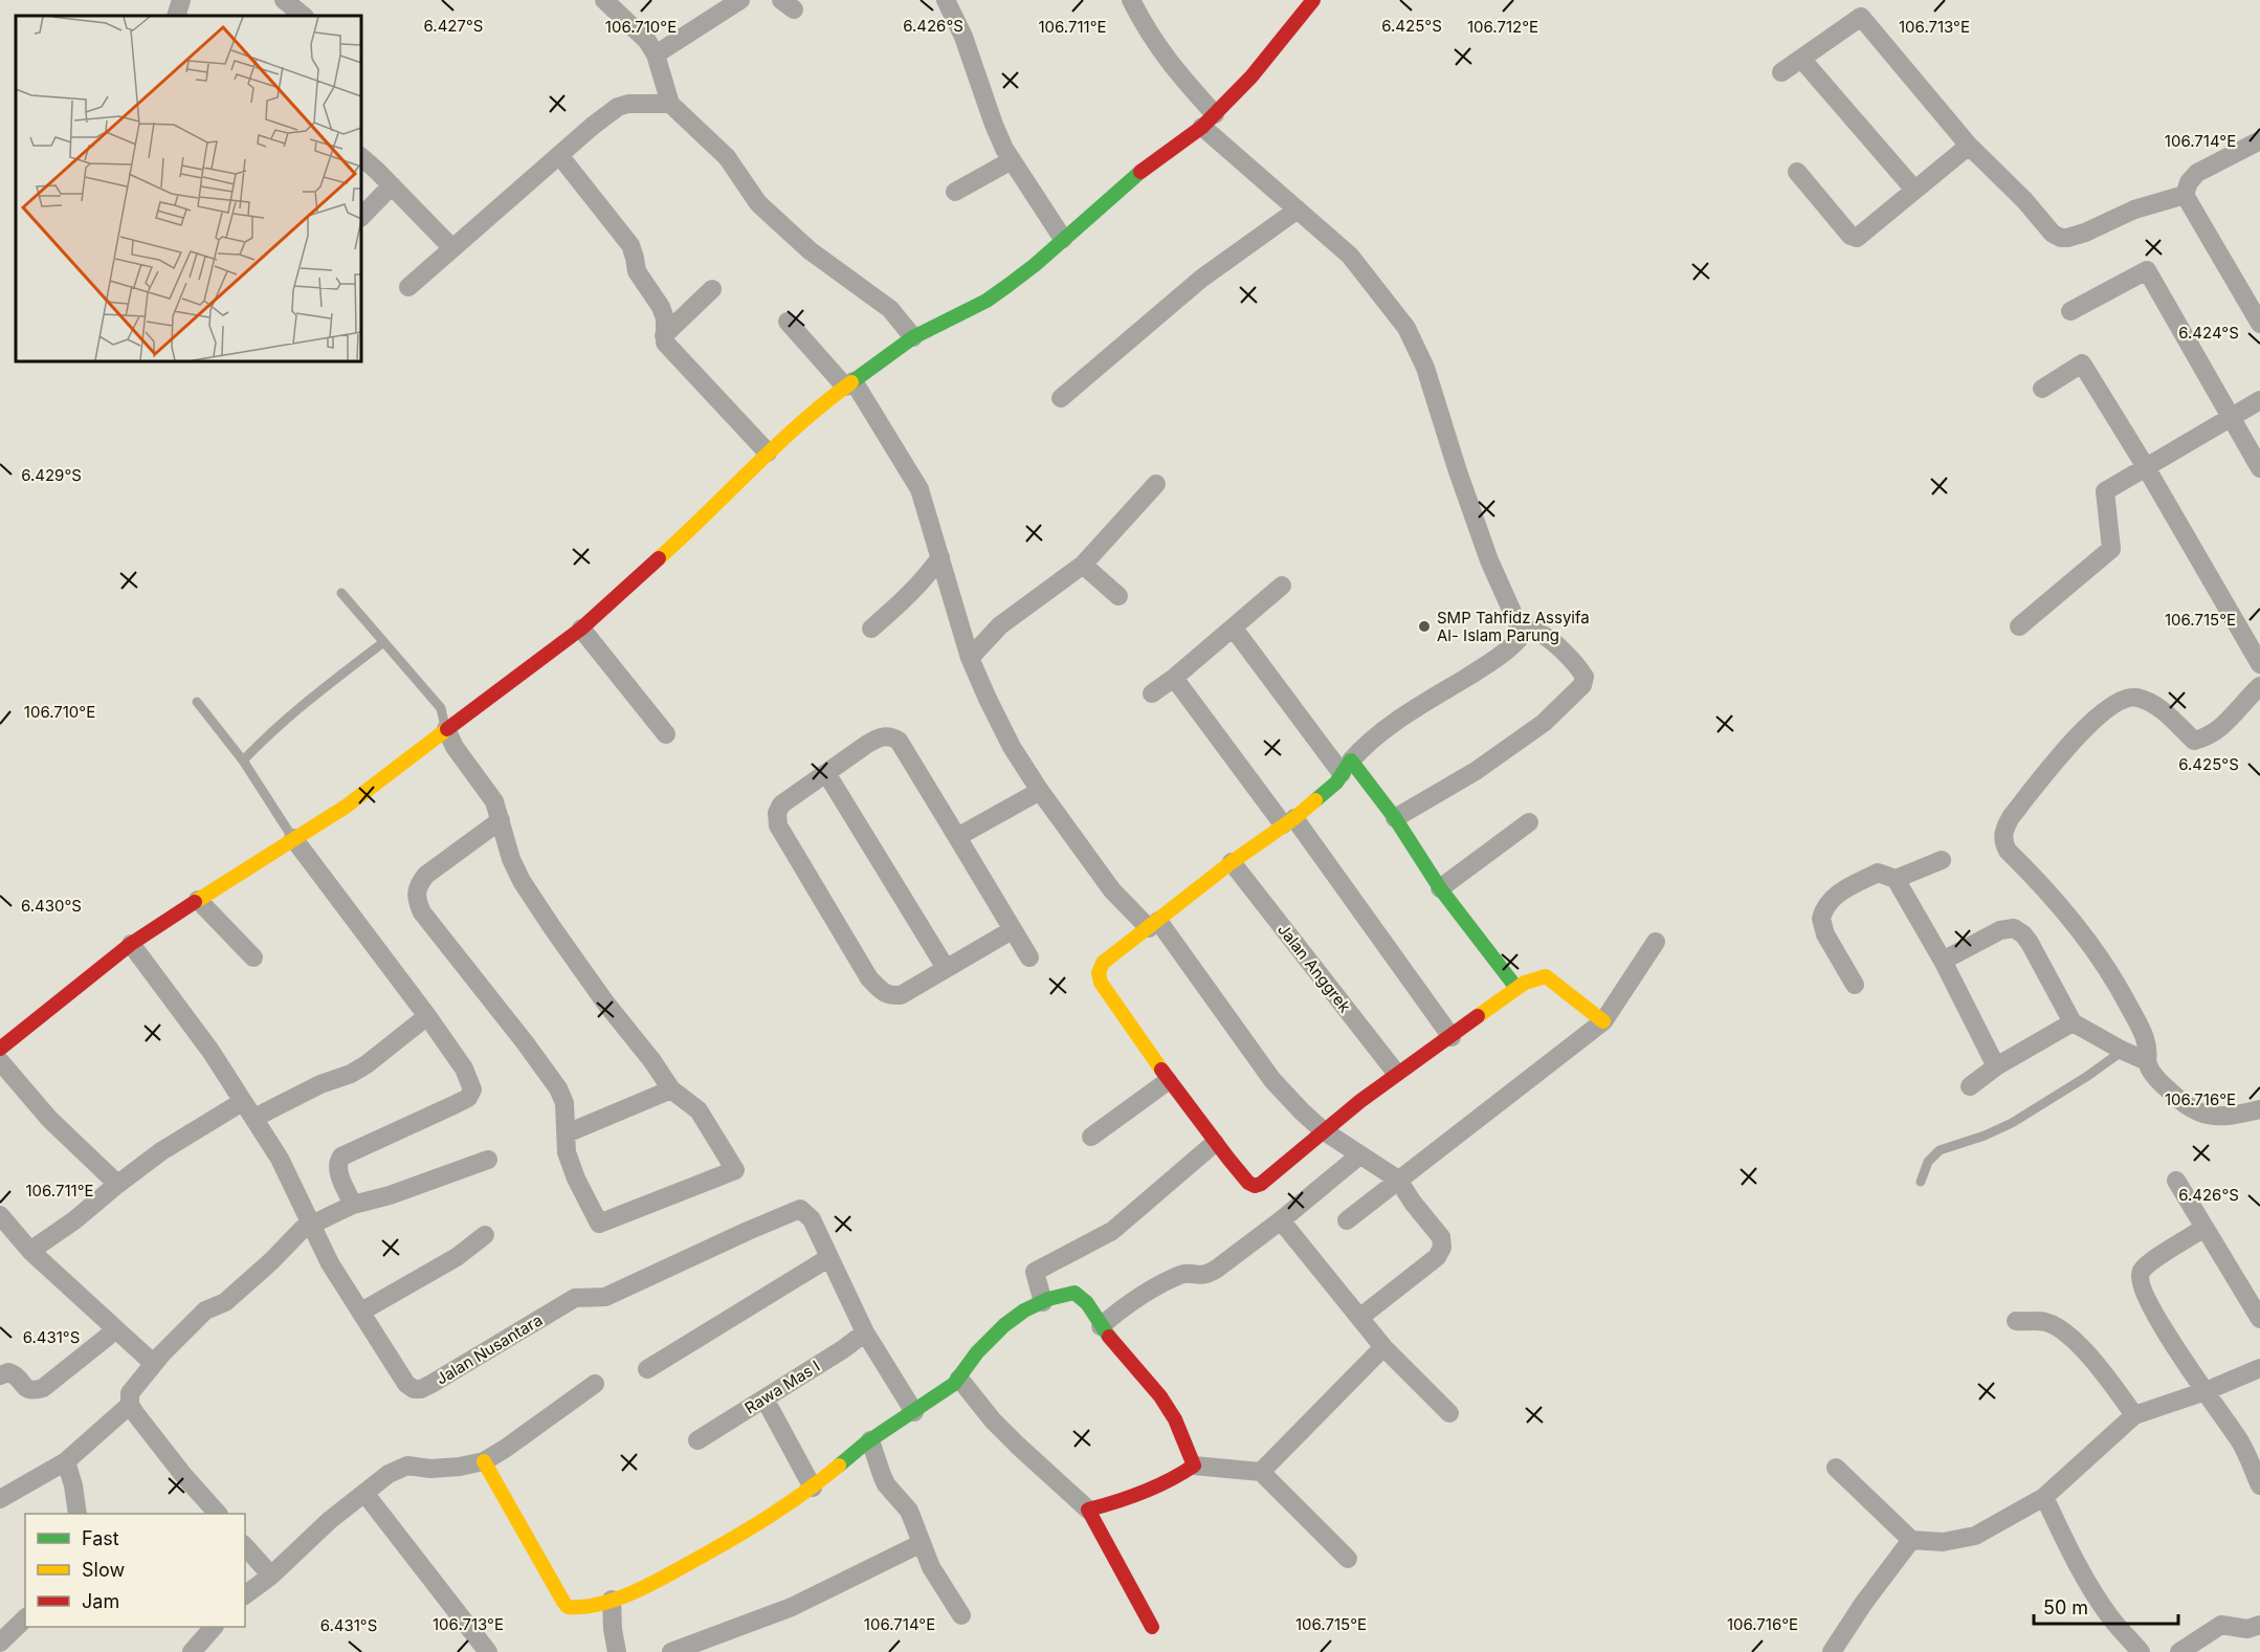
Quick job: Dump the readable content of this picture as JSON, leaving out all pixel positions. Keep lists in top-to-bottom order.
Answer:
{
  "streets": {
    "street": ["Jalan Anggrek", "Jalan Nusantara", "Rawa Mas I"]
  },
  "crossings": [
    ["Jalan Nusantara", "Rawa Mas I"]
  ],
  "places": ["SMP Tahfidz Assyifa Al- Islam Parung"],
  "legend": ["Fast", "Slow", "Jam"],
  "scale_bar": "50 m",
  "coordinates": [
    "6.426°S",
    "6.427°S",
    "6.425°S",
    "106.710°E",
    "106.711°E",
    "106.712°E",
    "106.713°E",
    "106.714°E",
    "6.424°S",
    "6.429°S",
    "106.715°E",
    "6.430°S",
    "106.716°E",
    "6.431°S"
  ]
}
